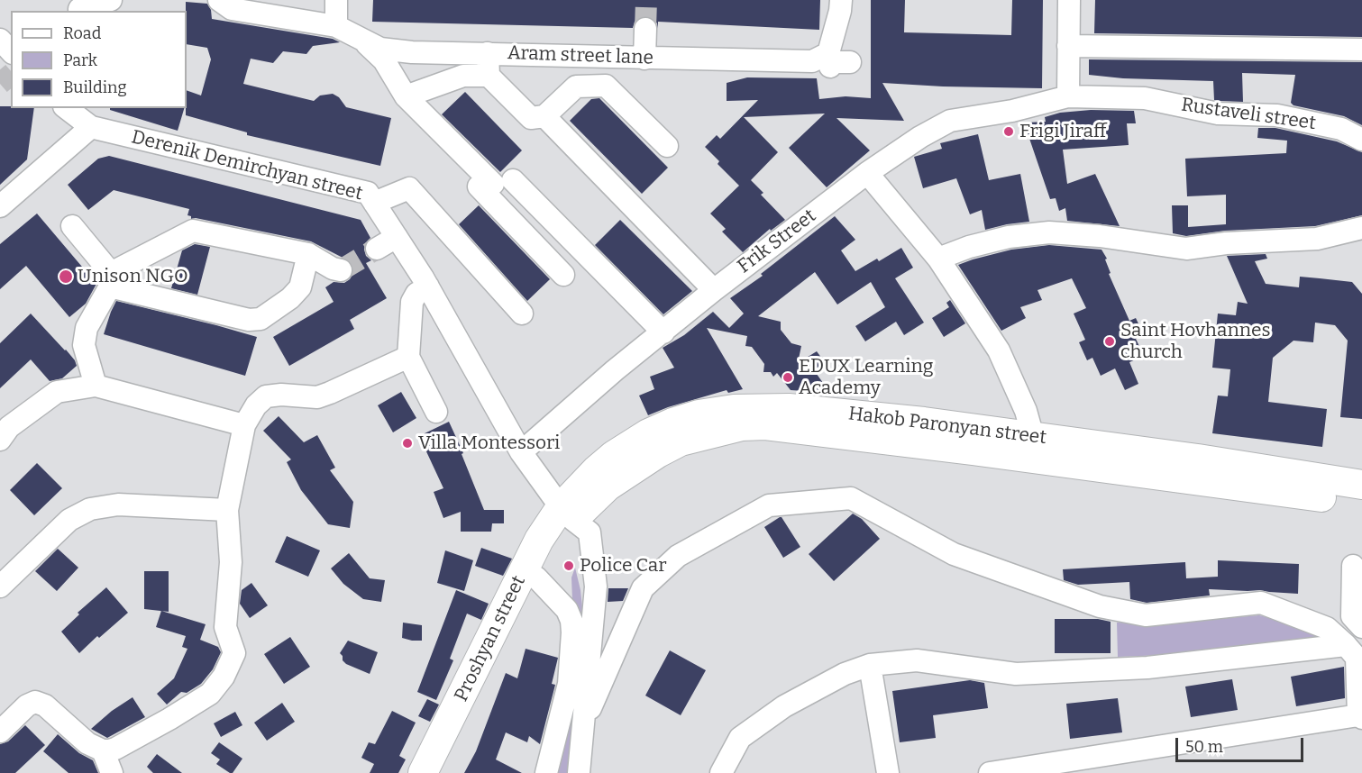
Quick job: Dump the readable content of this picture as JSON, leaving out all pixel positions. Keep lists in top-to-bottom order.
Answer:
{
  "streets": {
    "main road": ["Hakob Paronyan street", "Proshyan street"],
    "street": [
      "Aram street lane",
      "Rustaveli street",
      "Derenik Demirchyan street",
      "Frik Street"
    ]
  },
  "crossings": [
    ["Rustaveli street", "Frik Street"],
    ["Derenik Demirchyan street", "Frik Street"],
    ["Derenik Demirchyan street", "Hakob Paronyan street"],
    ["Derenik Demirchyan street", "Proshyan street"],
    ["Hakob Paronyan street", "Proshyan street"]
  ],
  "places": [
    "Frigi Jiraff",
    "Unison NGO",
    "Saint Hovhannes church",
    "EDUX Learning Academy",
    "Villa Montessori",
    "Police Car"
  ],
  "legend": ["Road", "Park", "Building"],
  "scale_bar": "50 m"
}
